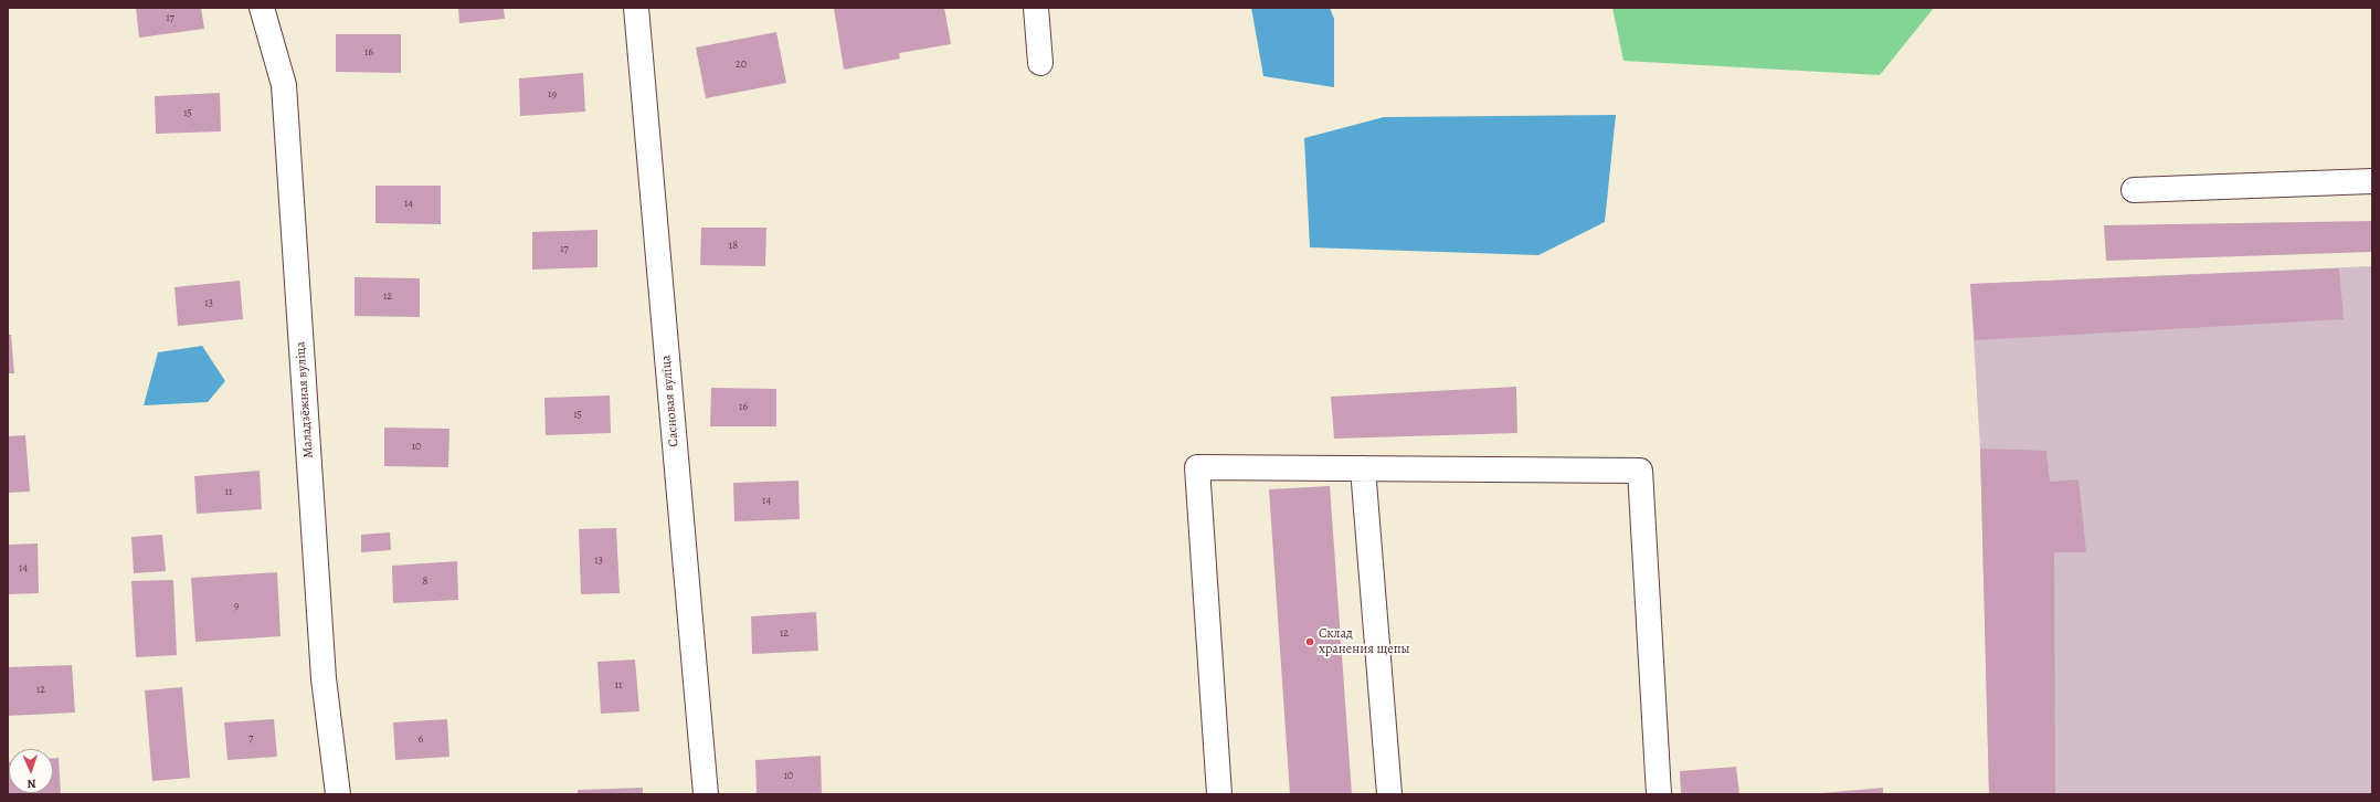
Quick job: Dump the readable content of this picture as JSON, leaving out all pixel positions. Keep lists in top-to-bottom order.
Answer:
{
  "streets": {
    "street": ["Маладзёжная вуліца", "Сасновая вуліца"]
  },
  "places": ["Склад хранения щепы"],
  "house_numbers": [
    "17",
    "16",
    "20",
    "19",
    "15",
    "14",
    "18",
    "17",
    "12",
    "13",
    "16",
    "15",
    "10",
    "11",
    "14",
    "13",
    "14",
    "8",
    "9",
    "12",
    "11",
    "12",
    "7",
    "6",
    "10"
  ],
  "north": "bottom"
}
